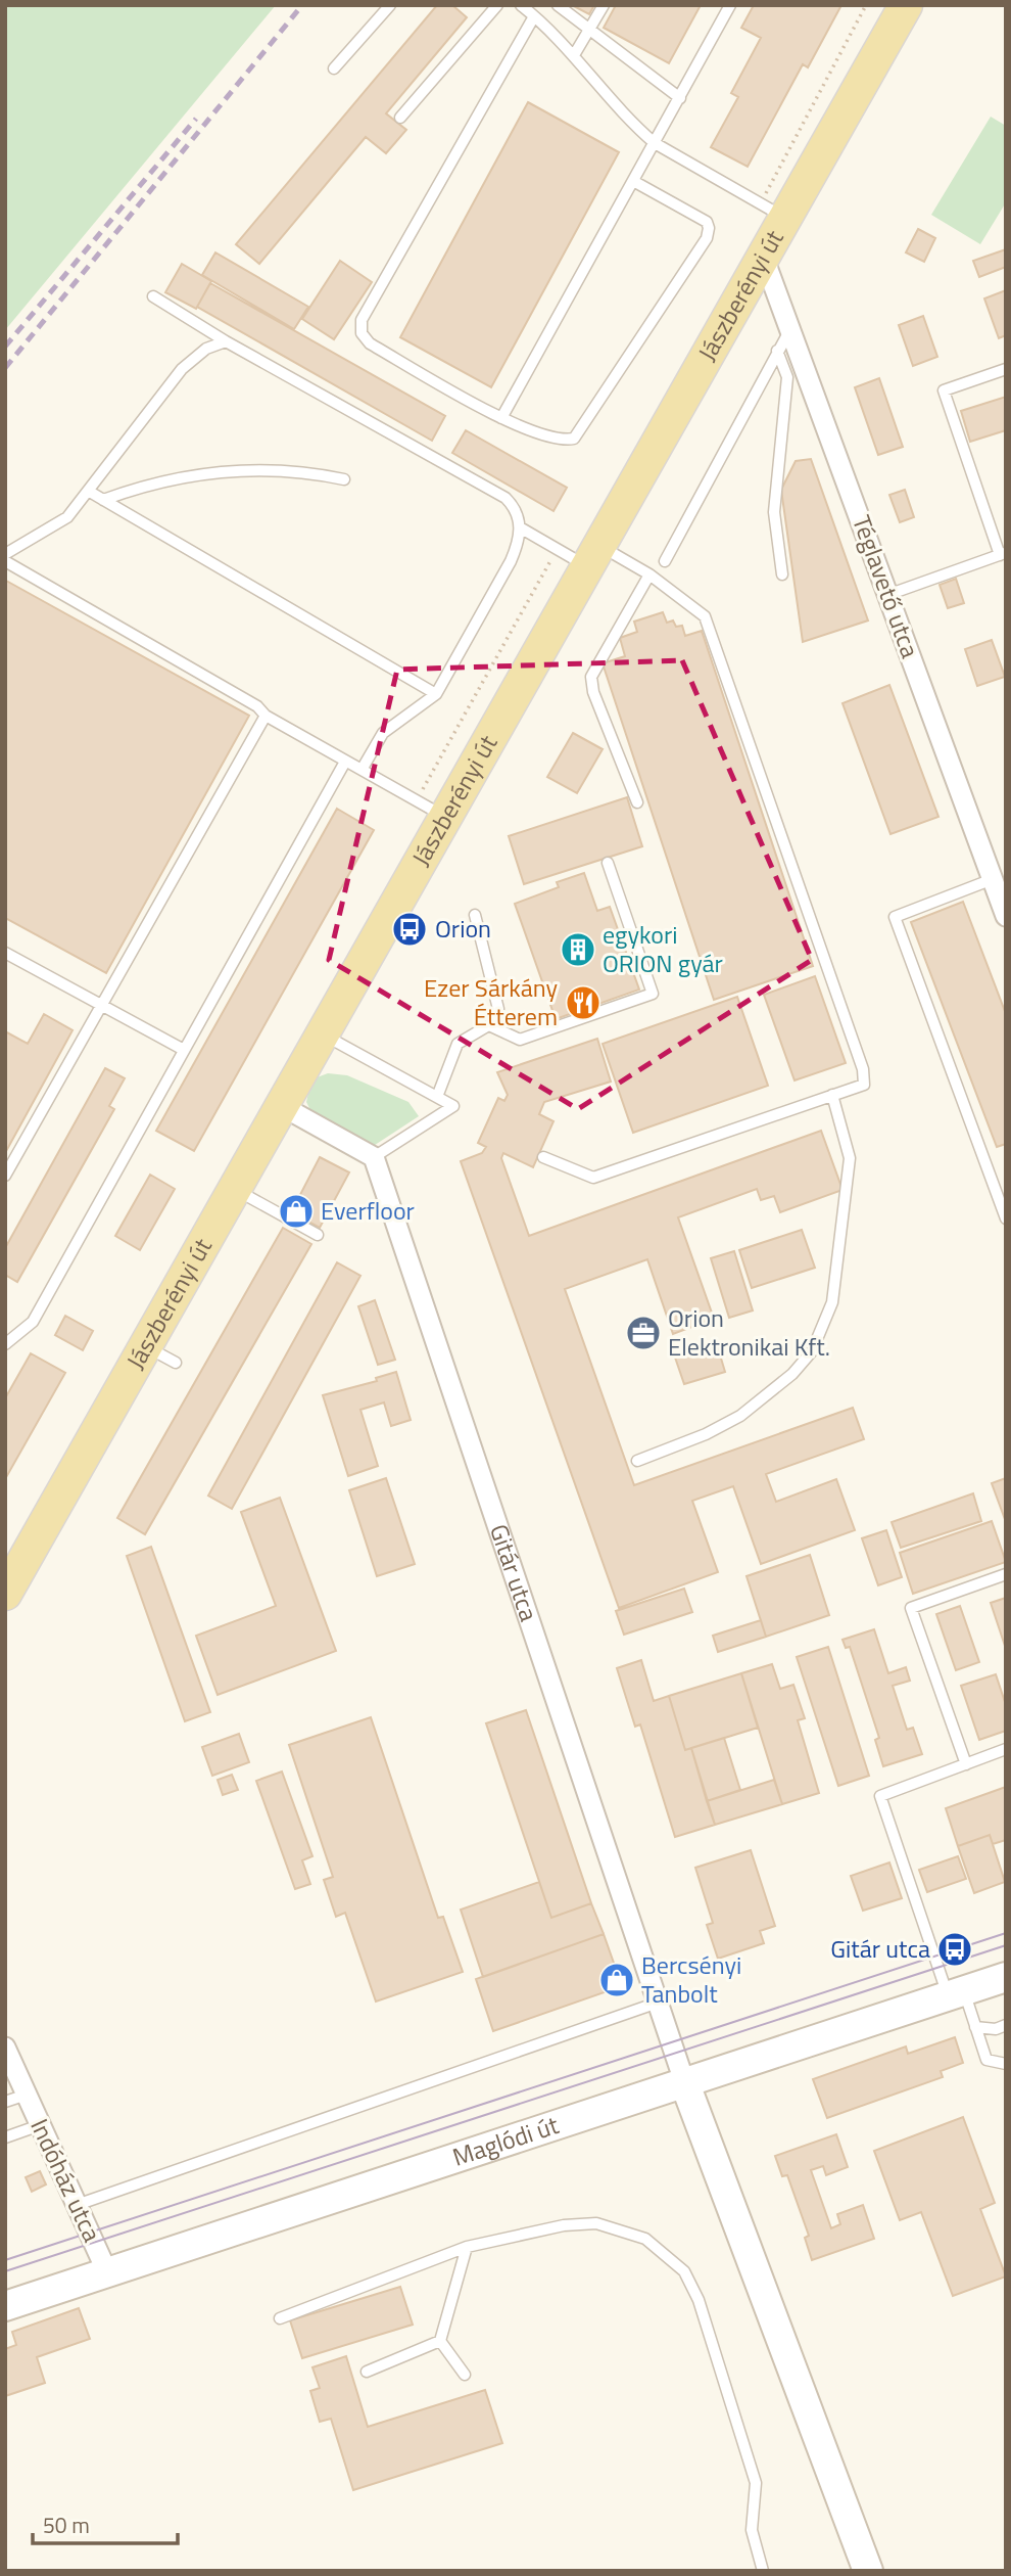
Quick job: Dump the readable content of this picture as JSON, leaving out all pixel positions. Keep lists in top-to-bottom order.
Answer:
{
  "streets": {
    "main road": ["Jászberényi út"],
    "street": [
      "Téglavető utca",
      "Gitár utca",
      "Maglódi út",
      "Indóház utca"
    ]
  },
  "crossings": [
    ["Jászberényi út", "Téglavető utca"],
    ["Gitár utca", "Maglódi út"],
    ["Maglódi út", "Indóház utca"]
  ],
  "places": {
    "bus stop": ["Orion", "Gitár utca"],
    "building": ["egykori ORION gyár"],
    "restaurant": ["Ezer Sárkány Étterem"],
    "shop": ["Everfloor", "Bercsényi Tanbolt"],
    "office": ["Orion Elektronikai Kft."]
  },
  "scale_bar": "50 m"
}
